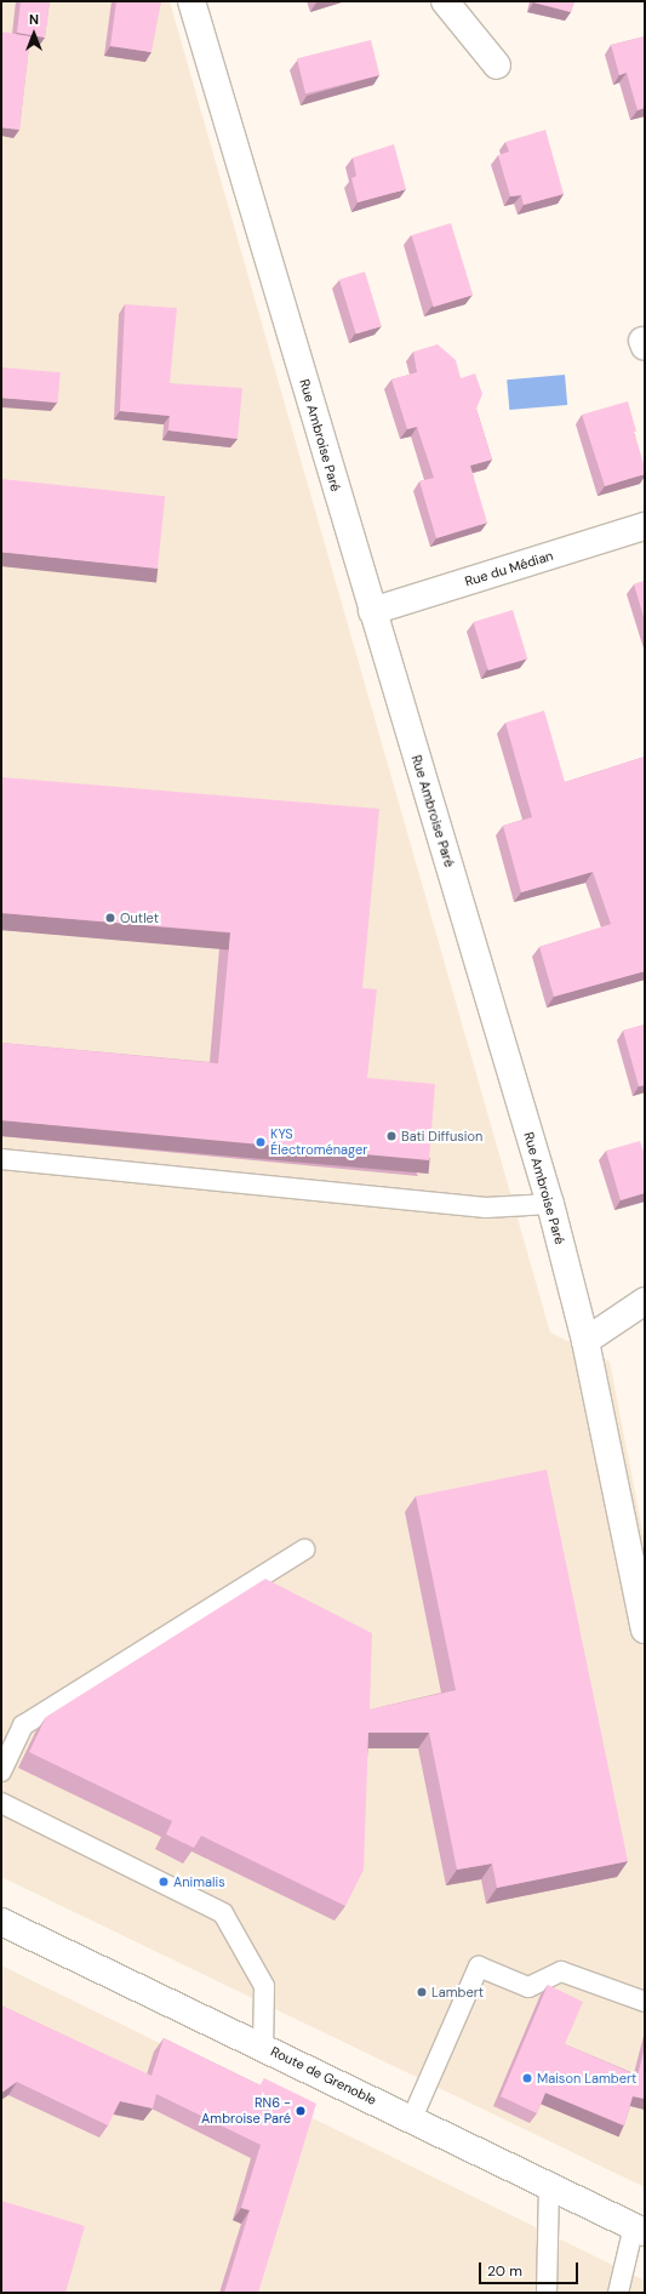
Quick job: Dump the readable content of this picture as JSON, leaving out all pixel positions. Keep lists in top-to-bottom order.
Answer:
{
  "streets": {
    "street": ["Rue Ambroise Paré", "Rue du Médian", "Route de Grenoble"]
  },
  "crossings": [
    ["Rue Ambroise Paré", "Rue du Médian"]
  ],
  "places": [
    "Outlet",
    "Bati Diffusion",
    "KYS Électroménager",
    "Animalis",
    "Lambert",
    "Maison Lambert",
    "RN6 - Ambroise Paré"
  ],
  "scale_bar": "20 m",
  "north": "top"
}
